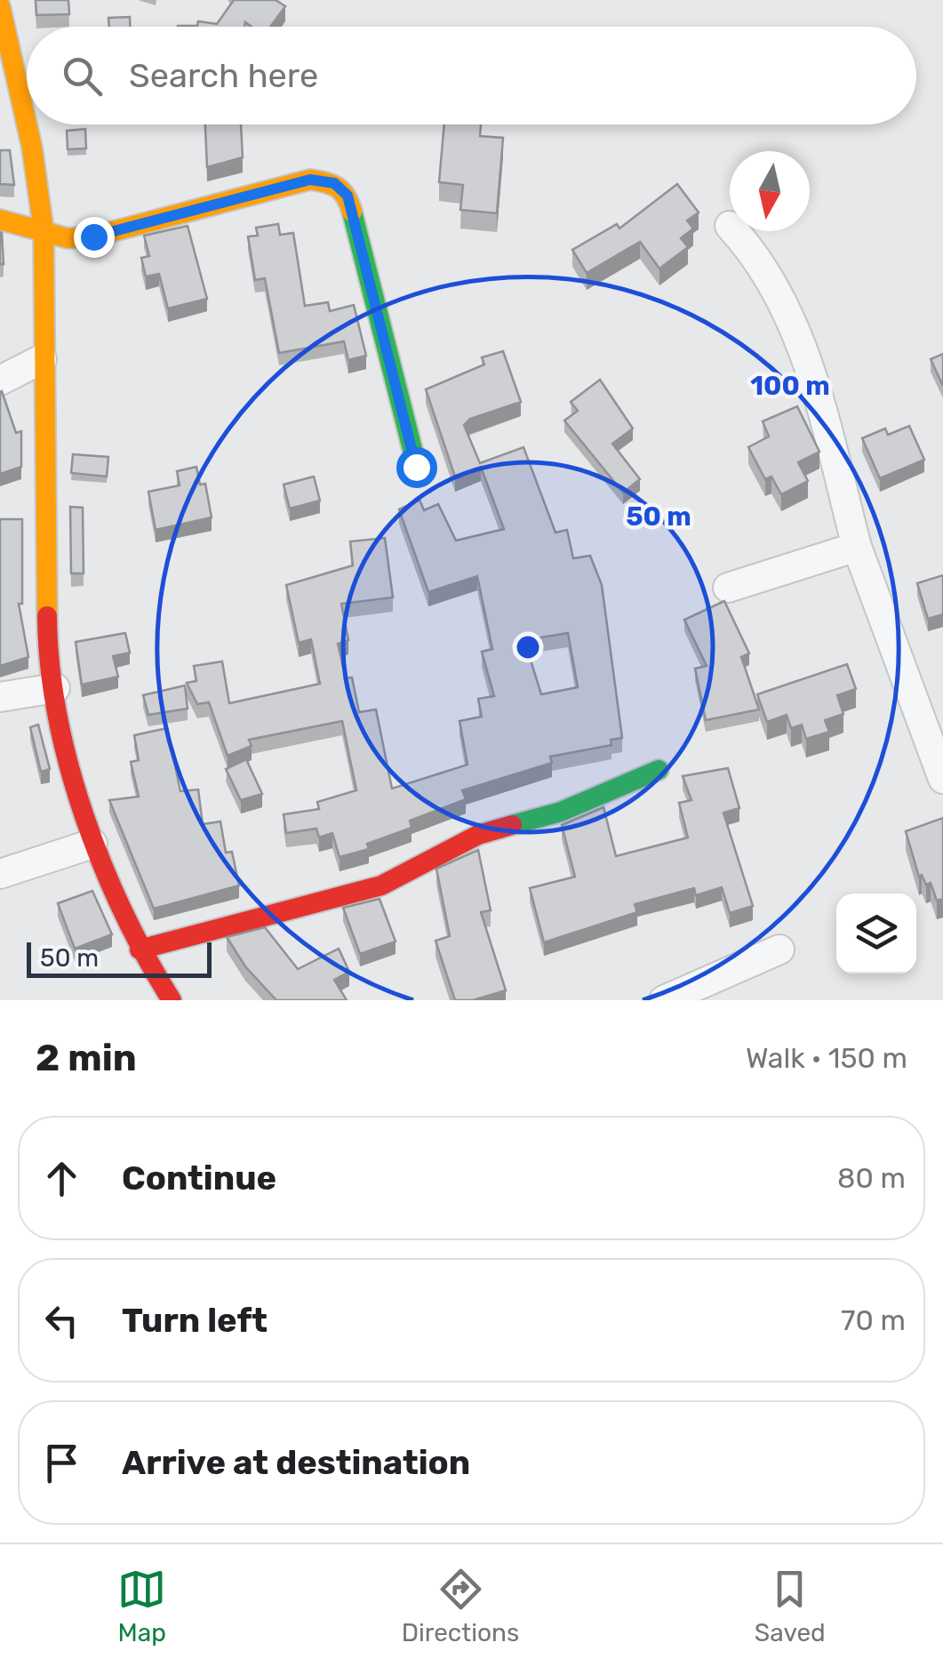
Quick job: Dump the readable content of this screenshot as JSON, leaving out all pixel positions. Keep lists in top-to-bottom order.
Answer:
{
  "scale_bar": "50 m",
  "north": "bottom",
  "page": {
    "search": "Search here",
    "scale": "50 m",
    "heading": ["2 min", "Walk · 150 m"],
    "list": [
      ["Continue", "80 m"],
      ["Turn left", "70 m"],
      "Arrive at destination"
    ],
    "nav": ["Map", "Directions", "Saved"]
  },
  "rings": ["100 m", "50 m"]
}
